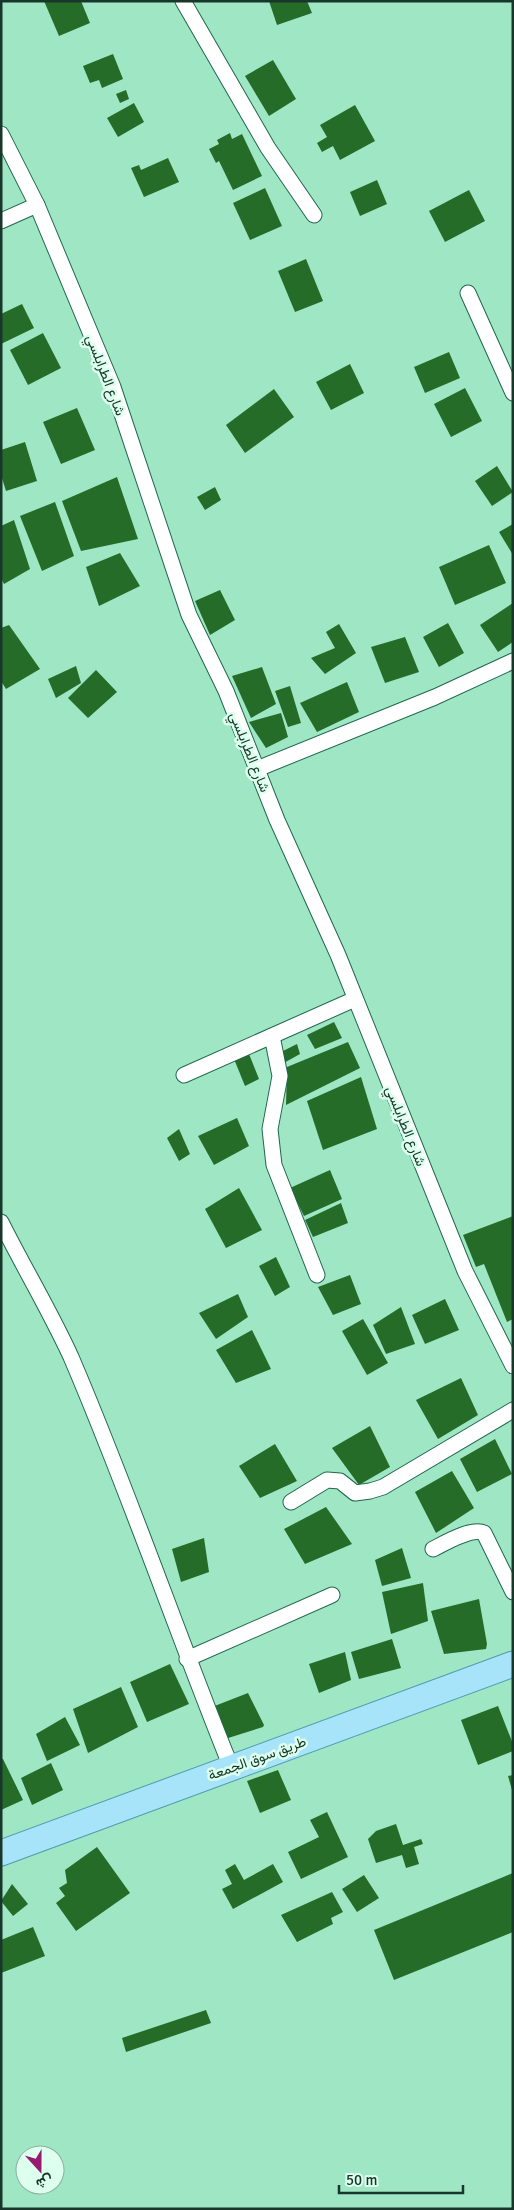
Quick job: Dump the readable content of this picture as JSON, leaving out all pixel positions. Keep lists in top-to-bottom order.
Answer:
{
  "streets": {
    "main road": ["طريق سوق الجمعة"],
    "street": ["شارع الطرابلسي"]
  },
  "scale_bar": "50 m",
  "north": "bottom"
}
